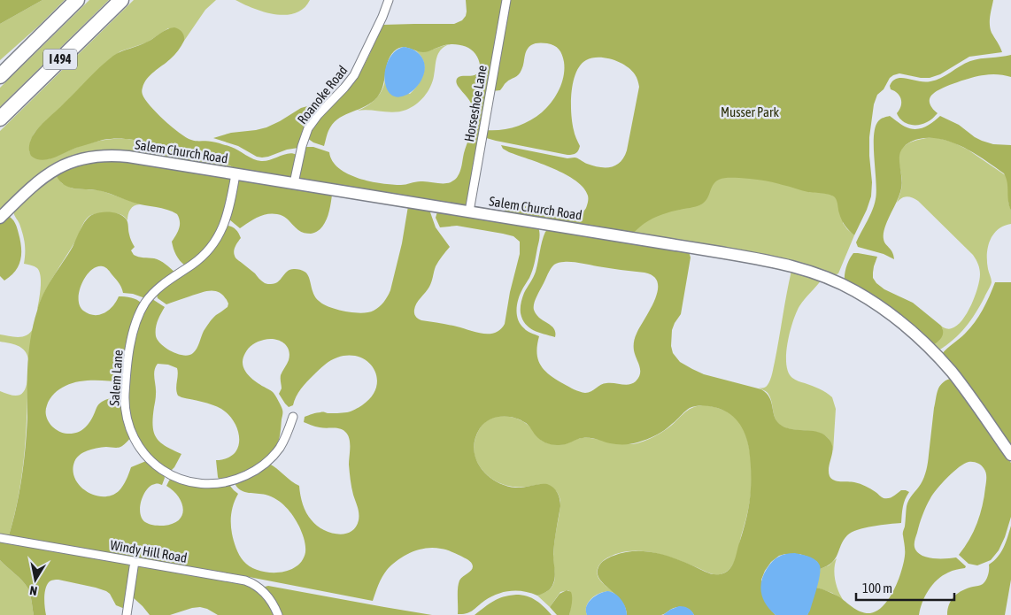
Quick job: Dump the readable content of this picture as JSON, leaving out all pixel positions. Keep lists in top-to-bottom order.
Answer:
{
  "streets": {
    "highway": ["I 494"],
    "street": [
      "Roanoke Road",
      "Horseshoe Lane",
      "Salem Church Road",
      "Salem Lane",
      "Windy Hill Road"
    ]
  },
  "crossings": [
    ["Roanoke Road", "Salem Church Road"],
    ["Horseshoe Lane", "Salem Church Road"],
    ["Salem Church Road", "Salem Lane"]
  ],
  "parks": ["Musser Park"],
  "scale_bar": "100 m",
  "north": "bottom"
}
